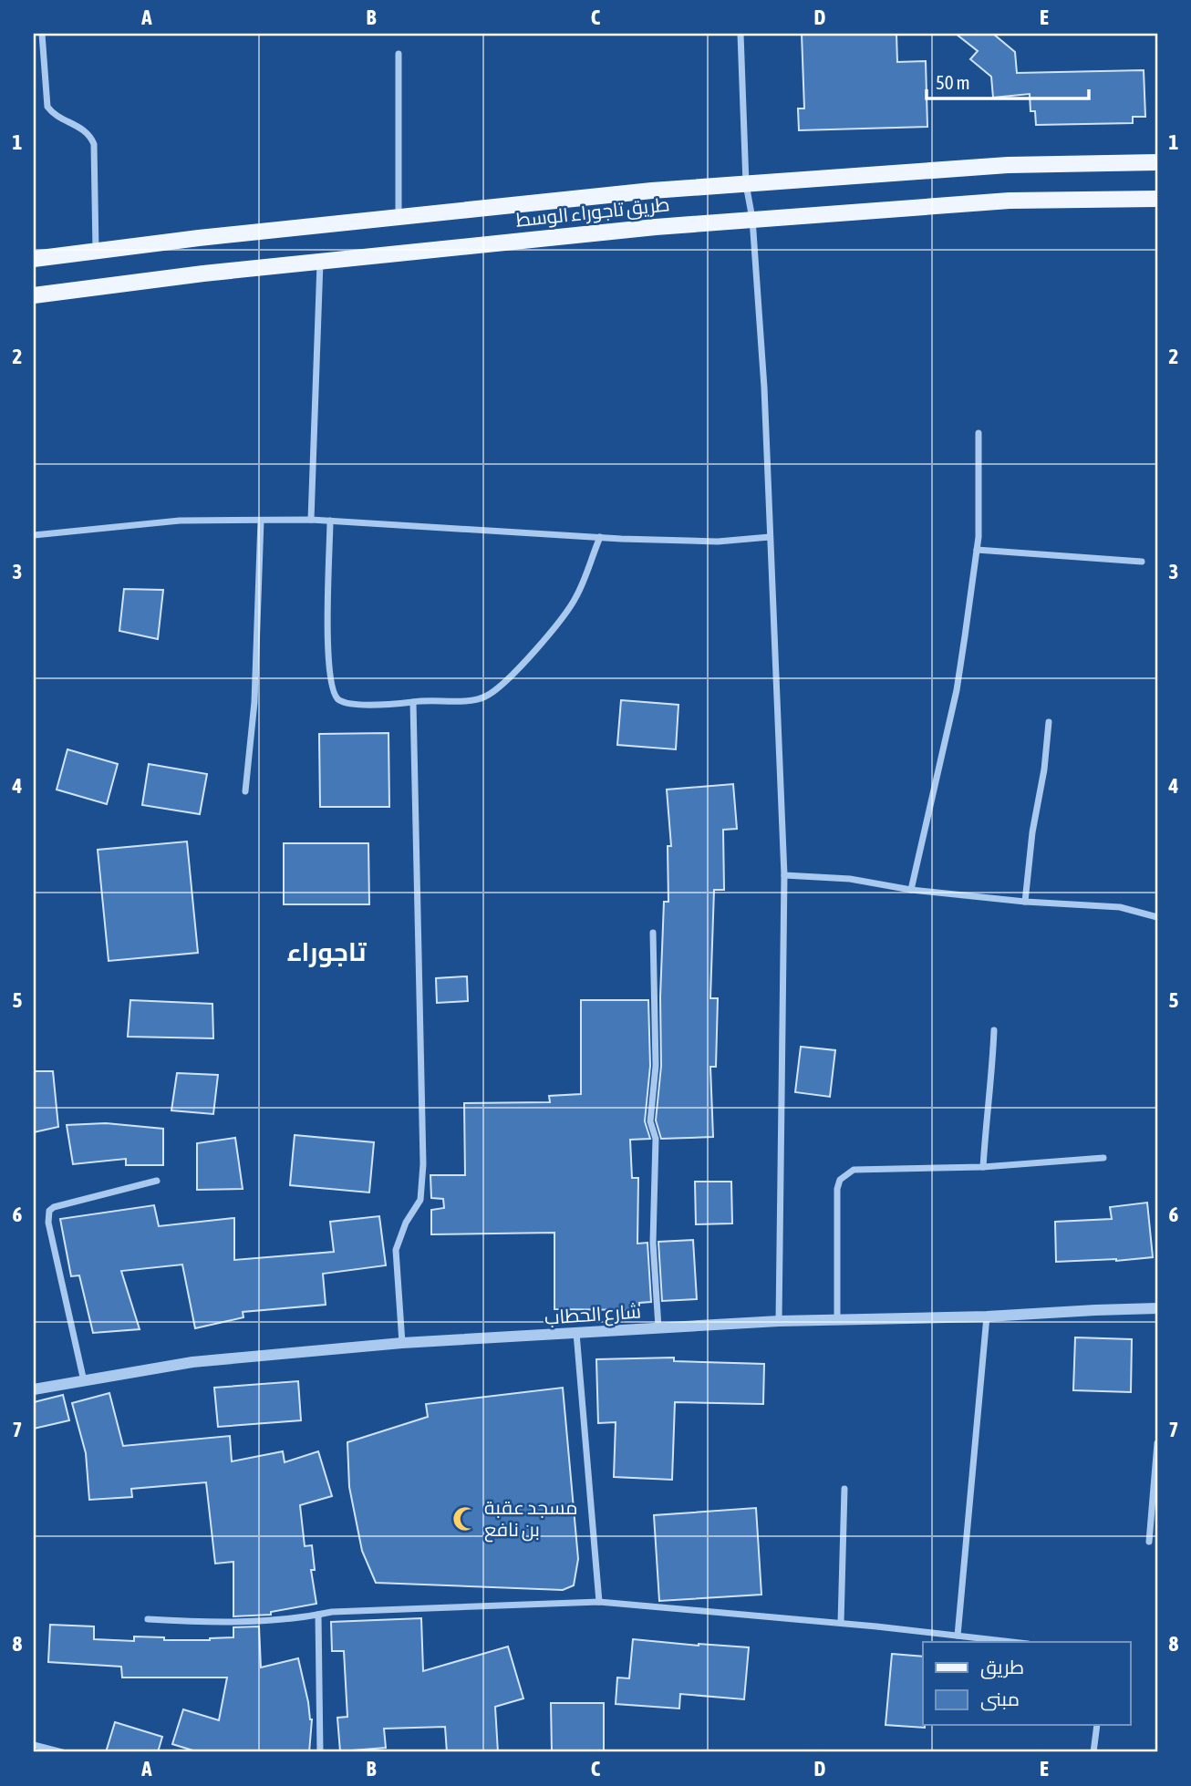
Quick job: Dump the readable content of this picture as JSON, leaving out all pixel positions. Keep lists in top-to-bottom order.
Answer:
{
  "streets": {
    "main road": ["طريق تاجوراء الوسط"],
    "street": ["شارع الحطاب"]
  },
  "districts": ["تاجوراء"],
  "places": {
    "mosque": ["مسجد عقبة بن نافع"]
  },
  "legend": ["طريق", "مبنى"],
  "scale_bar": "50 m",
  "grid": {
    "columns": [
      "A",
      "B",
      "C",
      "D",
      "E"
    ],
    "rows": [
      "1",
      "2",
      "3",
      "4",
      "5",
      "6",
      "7",
      "8"
    ]
  }
}
